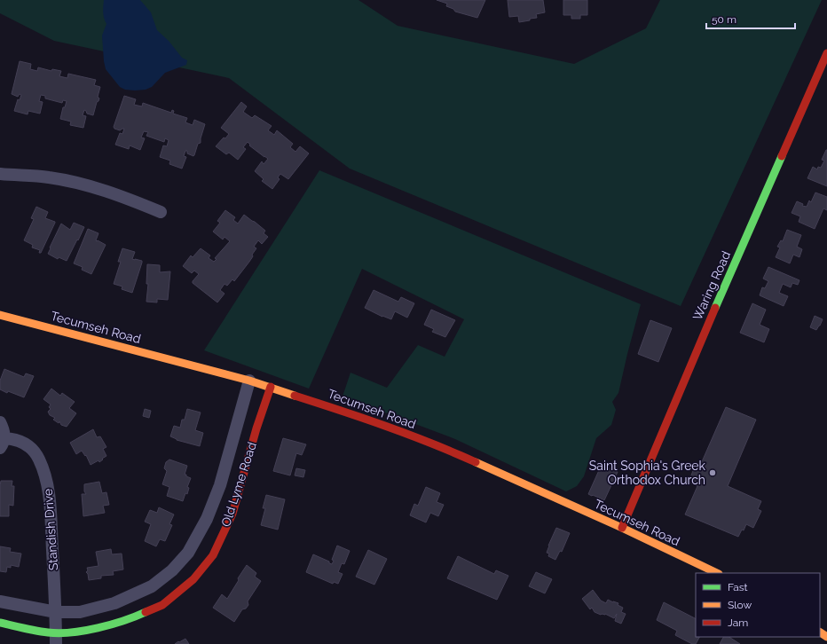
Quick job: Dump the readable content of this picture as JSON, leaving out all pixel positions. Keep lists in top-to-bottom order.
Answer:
{
  "streets": {
    "street": [
      "Waring Road",
      "Tecumseh Road",
      "Old Lyme Road",
      "Standish Drive"
    ]
  },
  "crossings": [
    ["Waring Road", "Tecumseh Road"],
    ["Tecumseh Road", "Old Lyme Road"],
    ["Old Lyme Road", "Standish Drive"]
  ],
  "places": ["Saint Sophia's Greek Orthodox Church"],
  "legend": ["Fast", "Slow", "Jam"],
  "scale_bar": "50 m"
}
